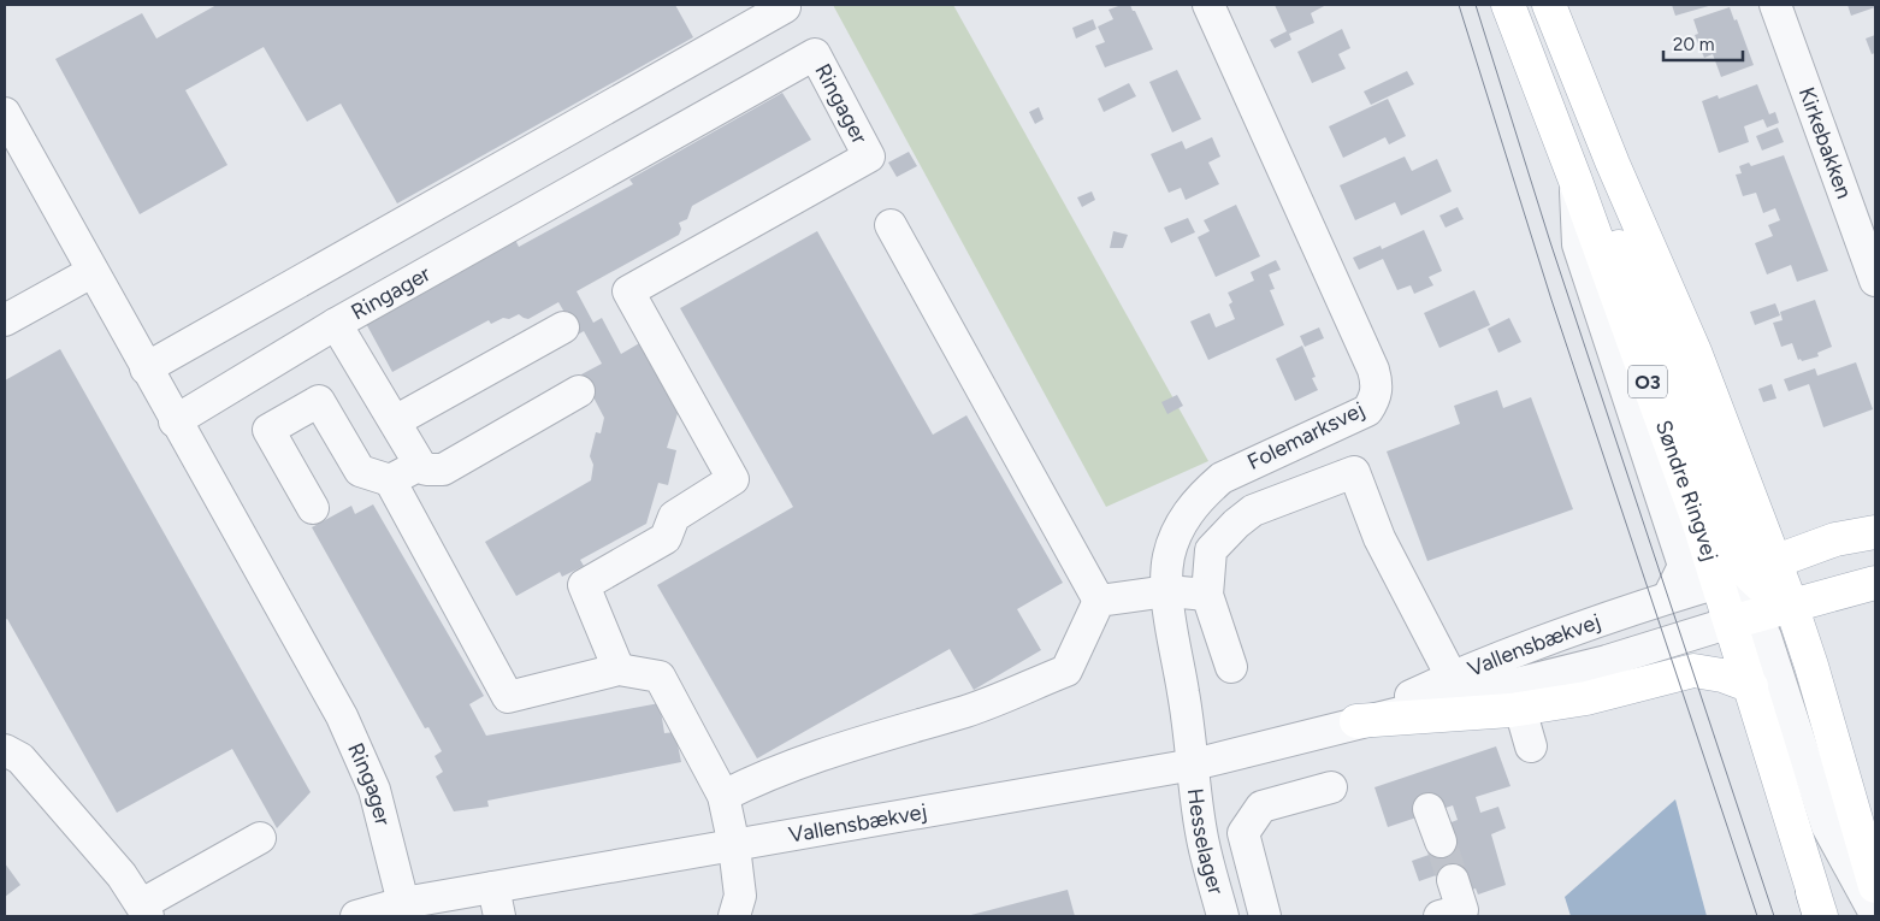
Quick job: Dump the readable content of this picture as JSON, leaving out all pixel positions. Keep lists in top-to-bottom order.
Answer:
{
  "streets": {
    "main road": ["O3", "Søndre Ringvej"],
    "street": [
      "Ringager",
      "Kirkebakken",
      "Folemarksvej",
      "Vallensbækvej",
      "Hesselager"
    ]
  },
  "crossings": [
    ["Ringager", "Vallensbækvej"],
    ["Folemarksvej", "Vallensbækvej"],
    ["Folemarksvej", "Hesselager"],
    ["Søndre Ringvej", "Vallensbækvej"],
    ["Vallensbækvej", "Hesselager"]
  ],
  "scale_bar": "20 m"
}
